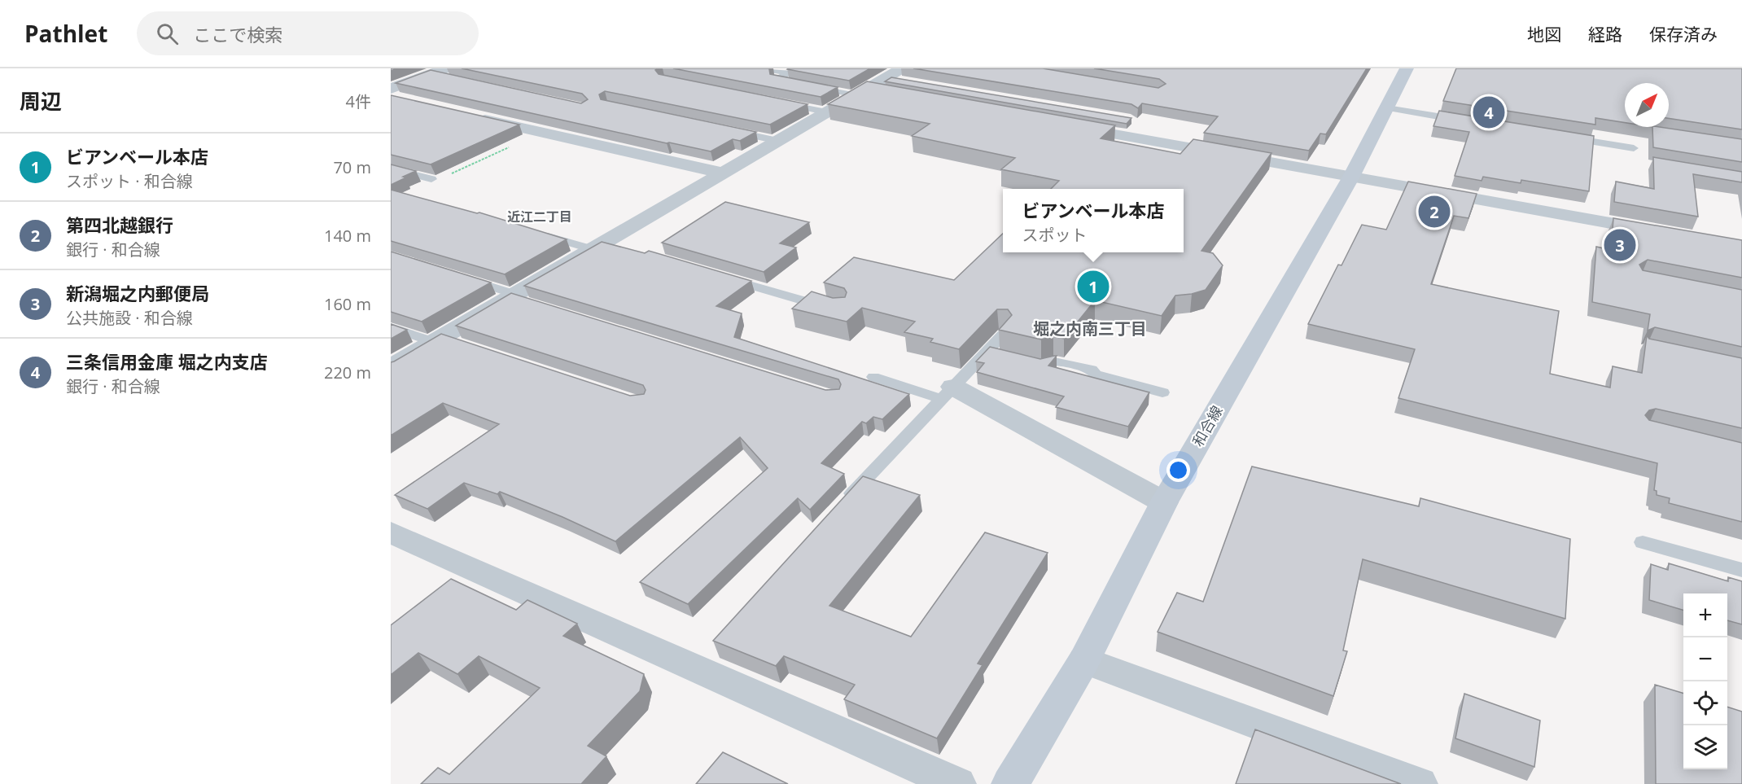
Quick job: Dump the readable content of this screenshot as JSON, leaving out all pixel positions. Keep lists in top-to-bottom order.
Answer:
{
  "streets": {
    "main road": ["和合線"]
  },
  "districts": ["近江二丁目", "堀之内南三丁目"],
  "north": "top right",
  "page": {
    "header": "Pathlet",
    "search": "ここで検索",
    "nav": ["地図", "経路", "保存済み"],
    "heading": ["周辺", "4件"],
    "pins": [
      "4",
      "2",
      "3",
      "1"
    ],
    "list": [
      {
        "mark": "1",
        "name": "ビアンベール本店",
        "note": "スポット · 和合線",
        "value": "70 m"
      },
      {
        "mark": "2",
        "name": "第四北越銀行",
        "note": "銀行 · 和合線",
        "value": "140 m"
      },
      {
        "mark": "3",
        "name": "新潟堀之内郵便局",
        "note": "公共施設 · 和合線",
        "value": "160 m"
      },
      {
        "mark": "4",
        "name": "三条信用金庫 堀之内支店",
        "note": "銀行 · 和合線",
        "value": "220 m"
      }
    ],
    "popup": ["ビアンベール本店", "スポット"],
    "map_buttons": ["+", "−"]
  }
}
